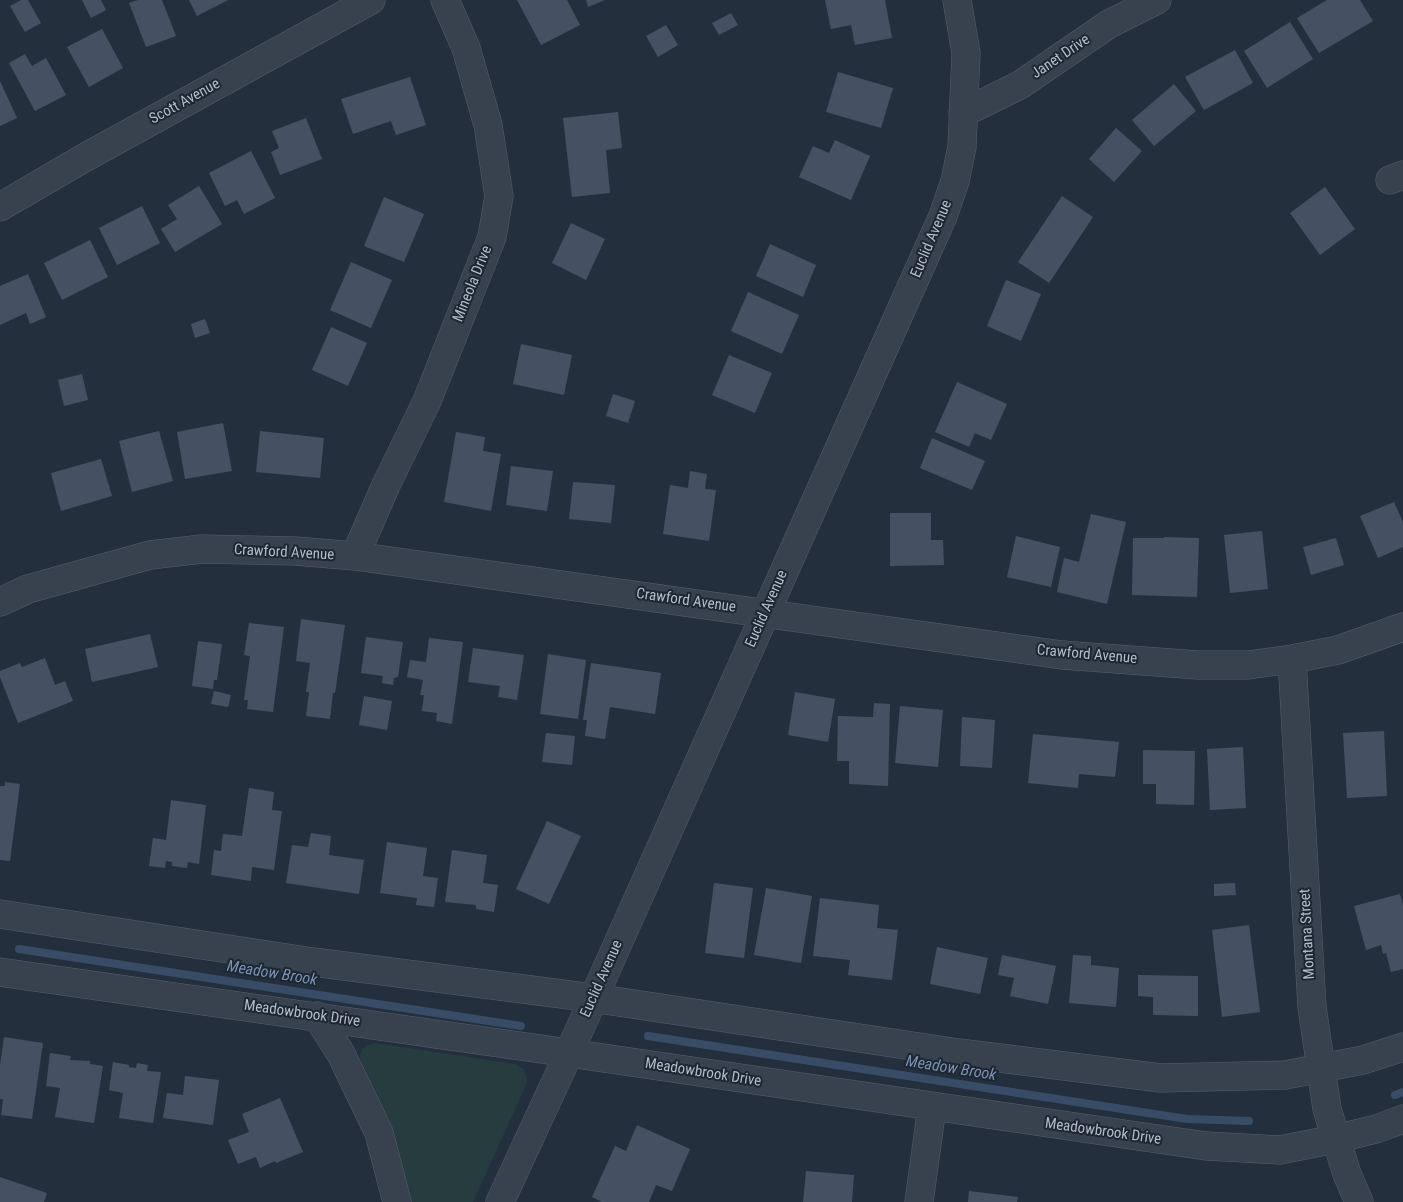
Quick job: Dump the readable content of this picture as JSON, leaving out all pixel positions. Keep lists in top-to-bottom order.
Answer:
{
  "streets": {
    "street": [
      "Janet Drive",
      "Scott Avenue",
      "Euclid Avenue",
      "Mineola Drive",
      "Crawford Avenue",
      "Montana Street",
      "Meadowbrook Drive"
    ]
  },
  "crossings": [
    ["Janet Drive", "Euclid Avenue"],
    ["Euclid Avenue", "Crawford Avenue"],
    ["Euclid Avenue", "Meadowbrook Drive"],
    ["Mineola Drive", "Crawford Avenue"],
    ["Crawford Avenue", "Montana Street"],
    ["Montana Street", "Meadowbrook Drive"]
  ],
  "water": ["Meadow Brook"]
}
